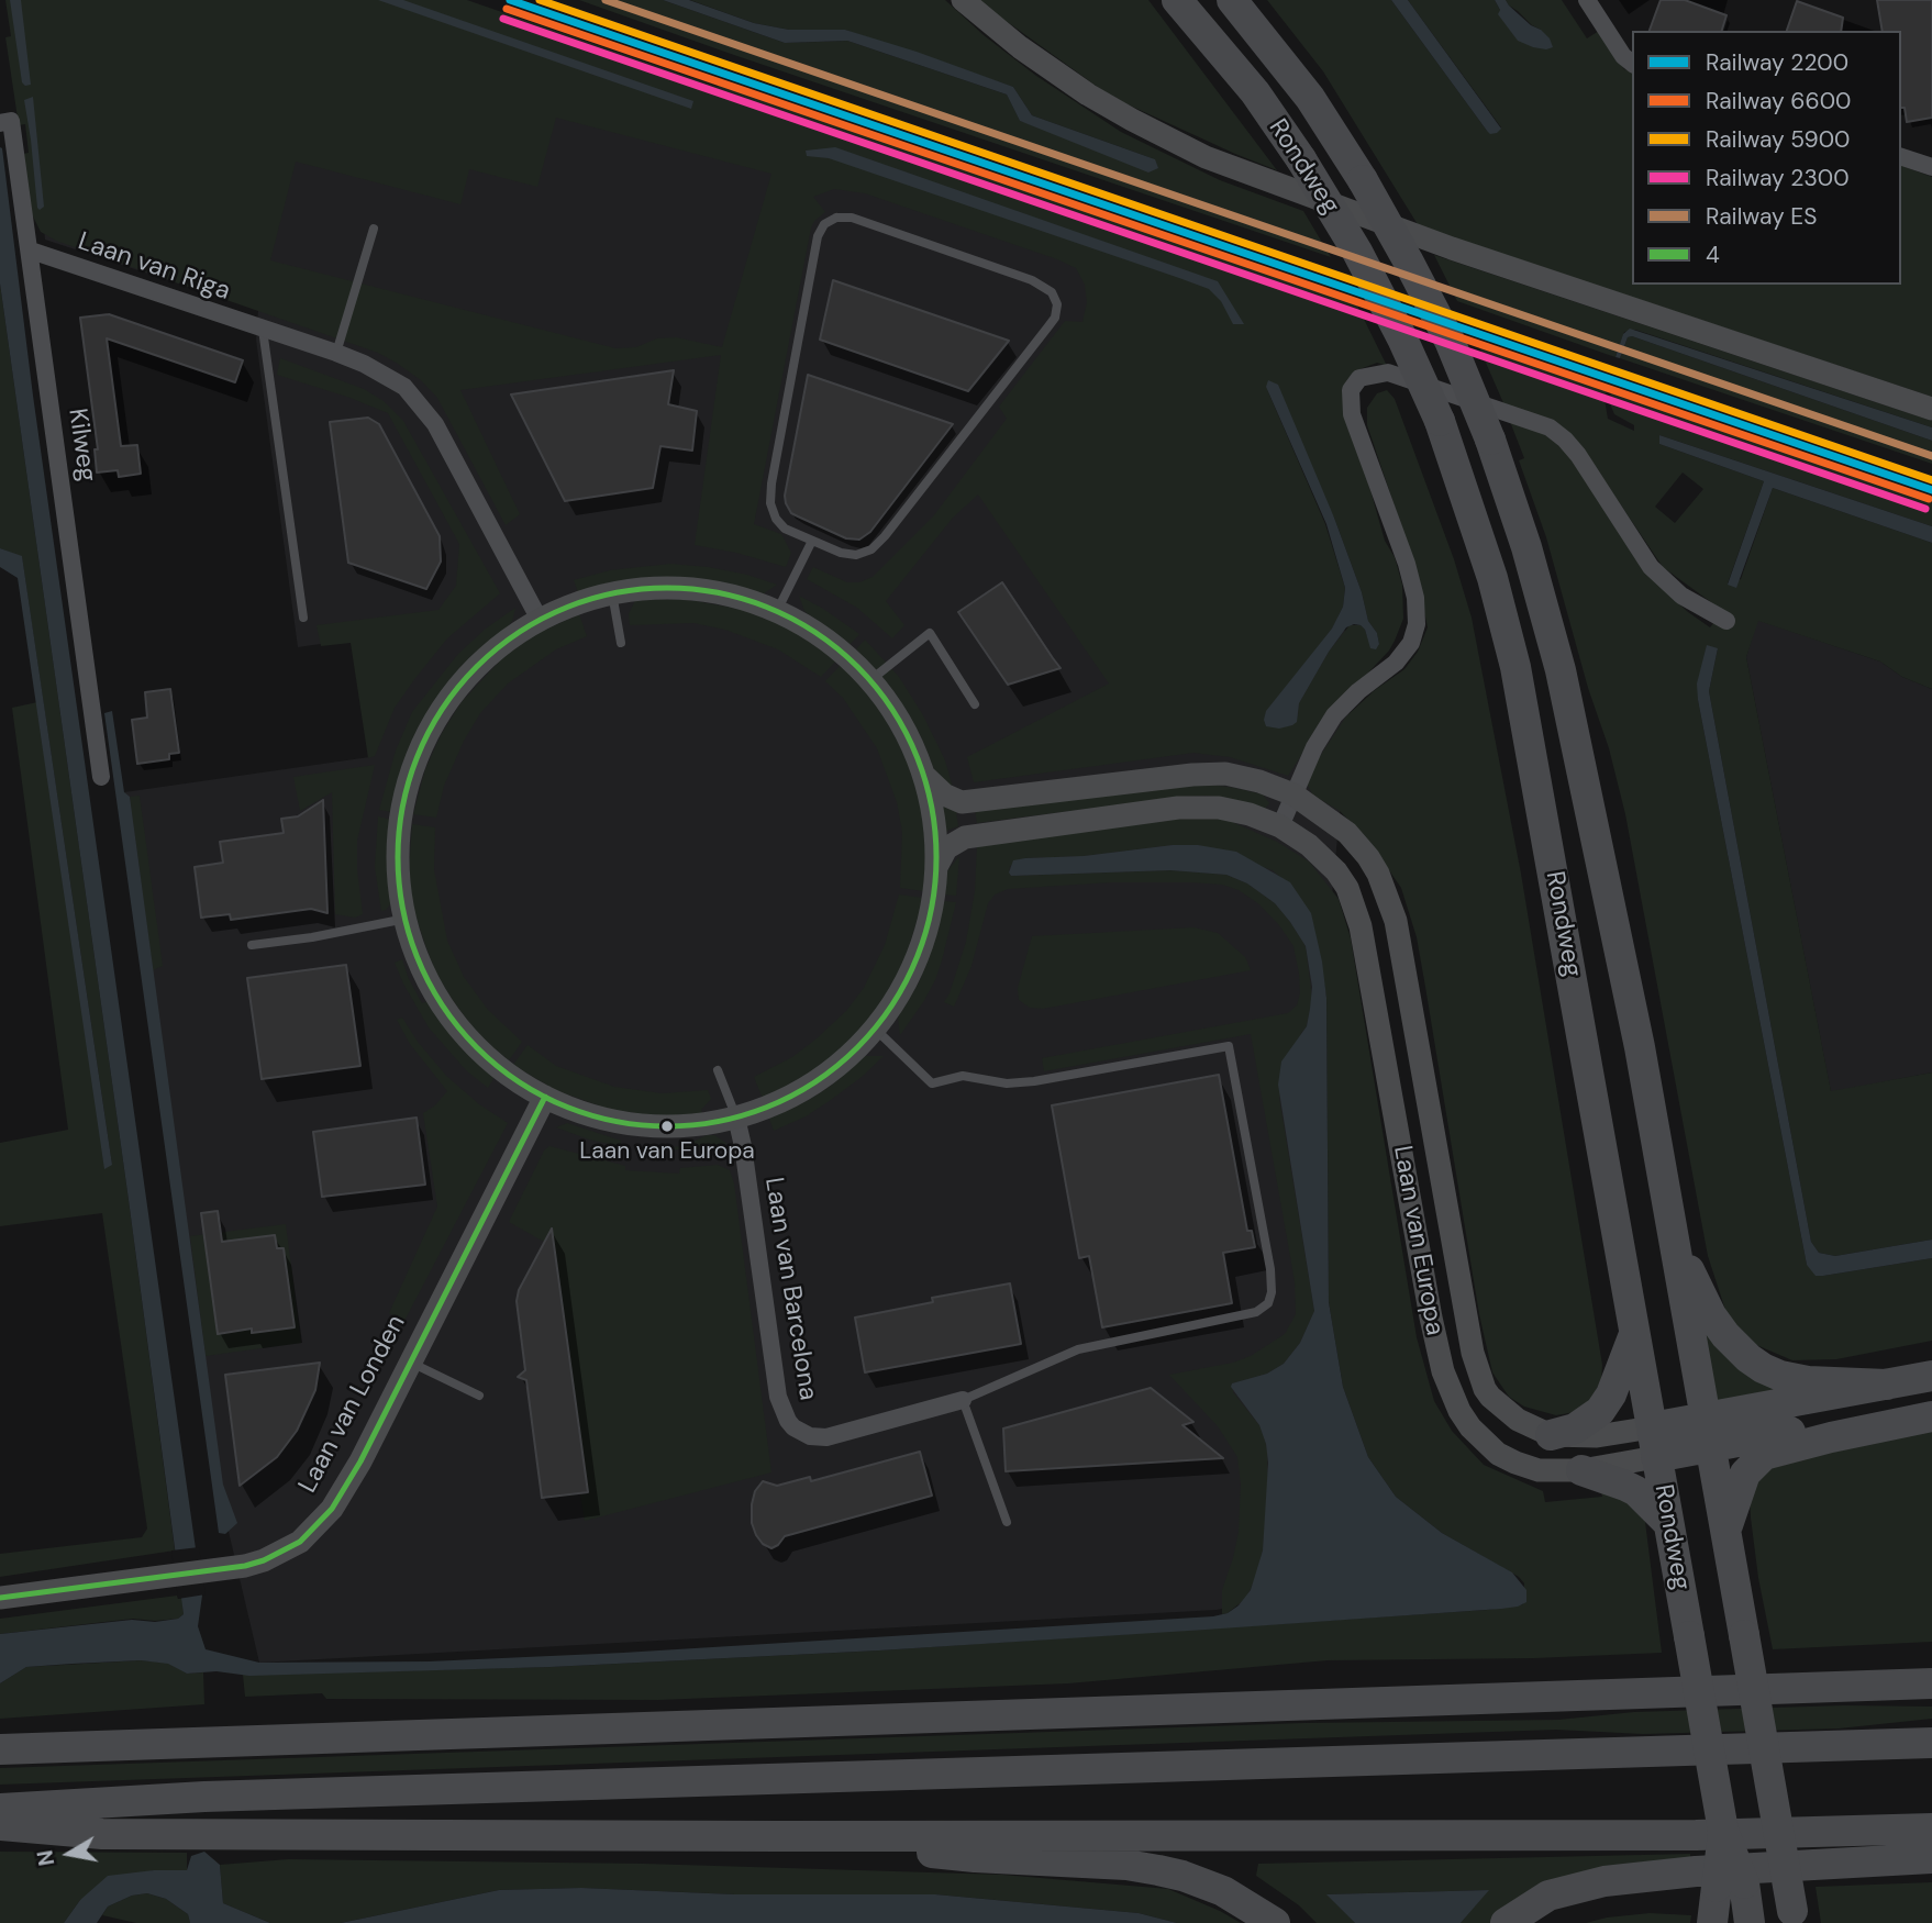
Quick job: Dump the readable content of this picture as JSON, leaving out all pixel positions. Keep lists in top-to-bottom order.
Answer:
{
  "streets": {
    "highway": ["Rondweg", "Laan van Europa"],
    "street": [
      "Laan van Riga",
      "Kilweg",
      "Laan van Barcelona",
      "Laan van Londen"
    ]
  },
  "crossings": [
    ["Rondweg", "Laan van Europa"],
    ["Laan van Riga", "Kilweg"],
    ["Laan van Riga", "Laan van Europa"],
    ["Laan van Europa", "Laan van Barcelona"],
    ["Laan van Europa", "Laan van Londen"]
  ],
  "places": ["Laan van Europa"],
  "lines": [
    "rail line 2200",
    "rail line 5900",
    "rail line ES",
    "rail line 6600",
    "rail line 2300",
    "transit line 4"
  ],
  "legend": [
    "Railway 2200",
    "Railway 6600",
    "Railway 5900",
    "Railway 2300",
    "Railway ES",
    "4"
  ],
  "north": "left"
}
